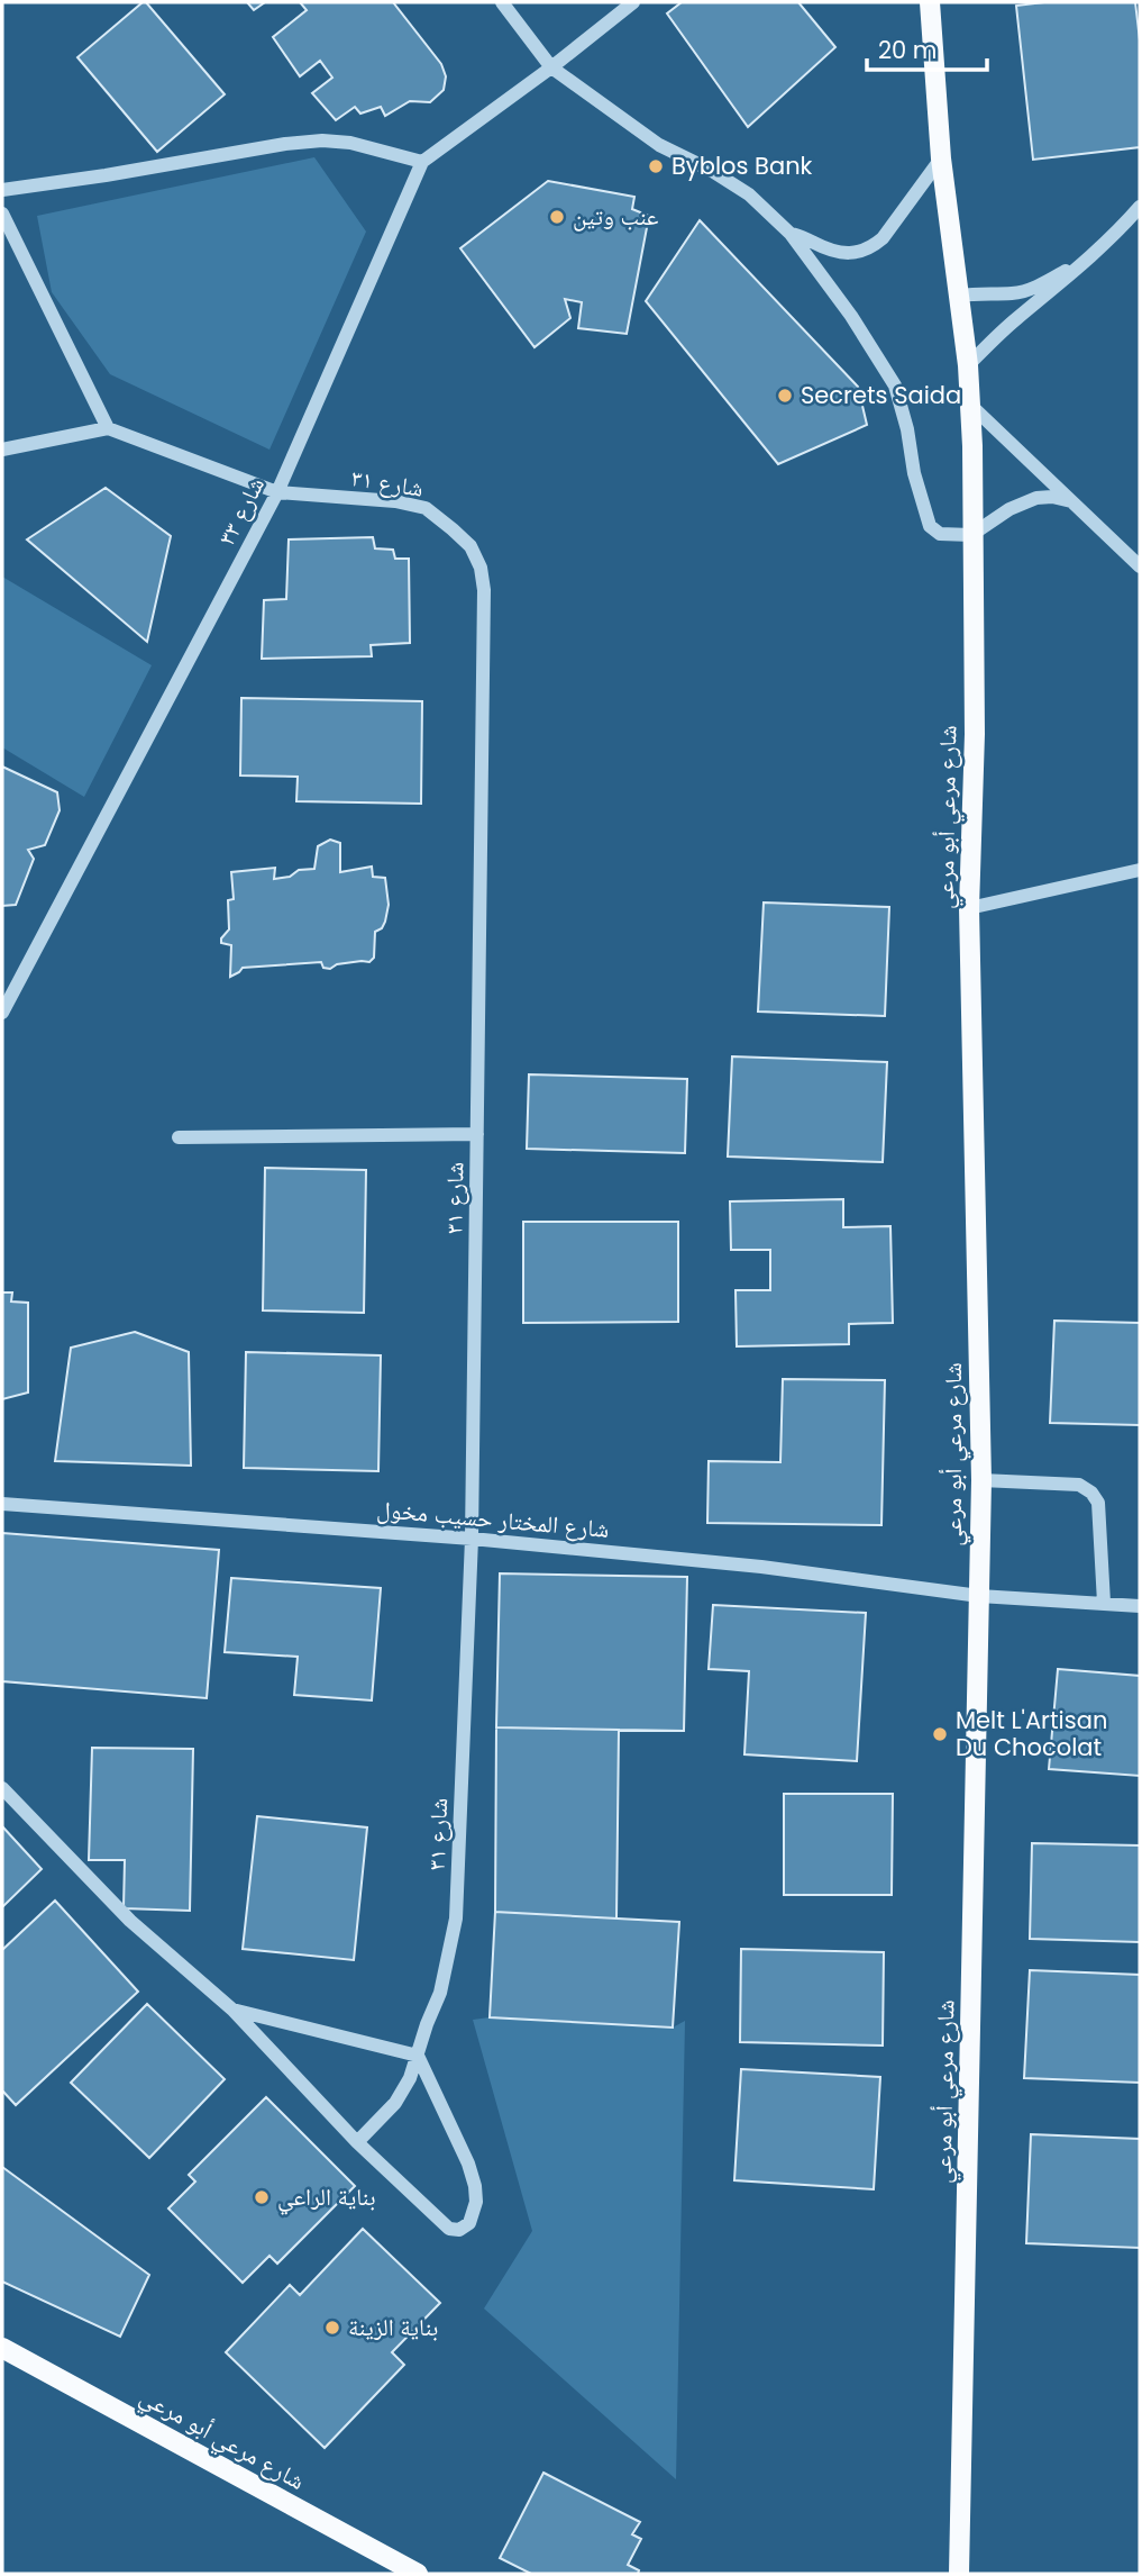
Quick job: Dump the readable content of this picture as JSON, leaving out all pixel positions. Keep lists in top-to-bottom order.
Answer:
{
  "streets": {
    "main road": ["شارع مرعي أبو مرعي"],
    "street": ["شارع ٣١", "شارع ٣٣", "شارع المختار حسيب مخول"]
  },
  "crossings": [
    ["شارع ٣١", "شارع ٣٣"],
    ["شارع ٣١", "شارع المختار حسيب مخول"],
    ["شارع مرعي أبو مرعي", "شارع المختار حسيب مخول"]
  ],
  "places": [
    "Byblos Bank",
    "عنب وتين",
    "Secrets Saida",
    "Melt L'Artisan Du Chocolat",
    "بناية الراعي",
    "بناية الزينة"
  ],
  "scale_bar": "20 m"
}
